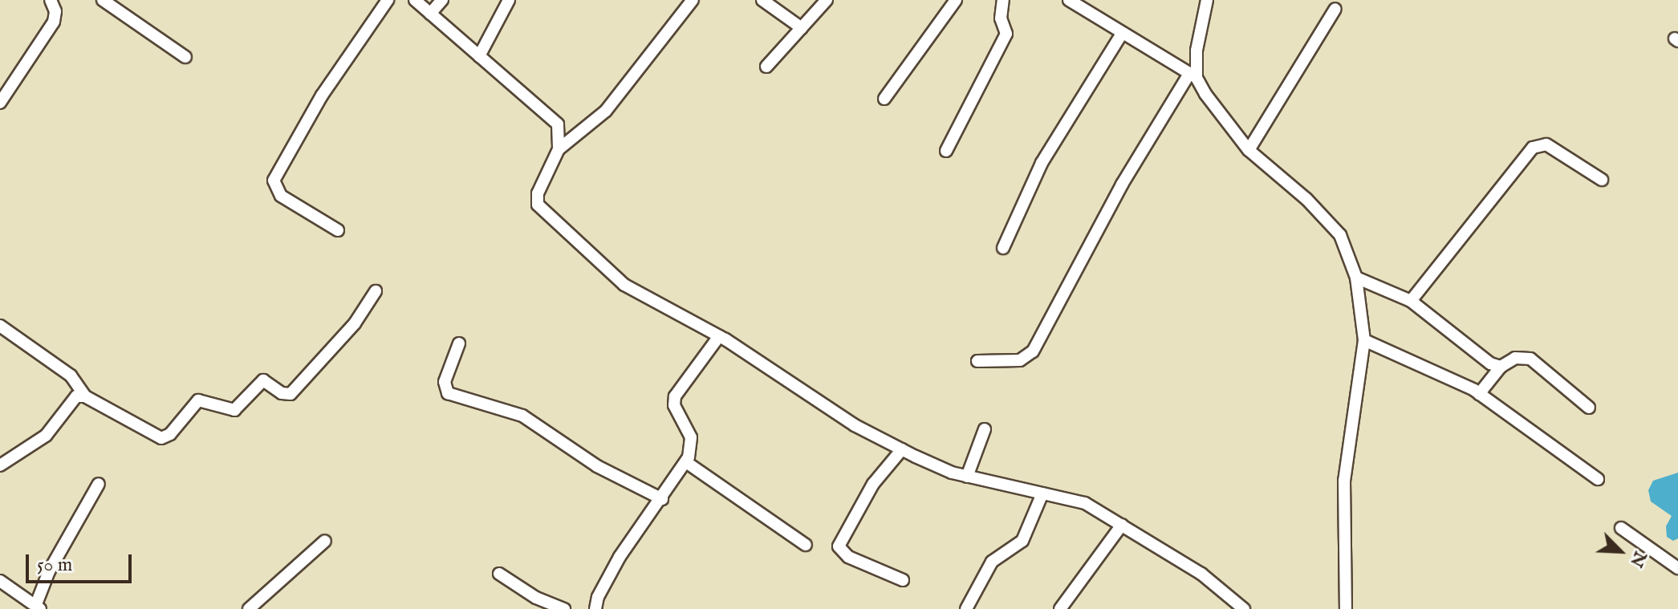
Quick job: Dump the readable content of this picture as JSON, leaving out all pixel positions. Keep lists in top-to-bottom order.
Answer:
{
  "scale_bar": "50 m",
  "north": "bottom right"
}
